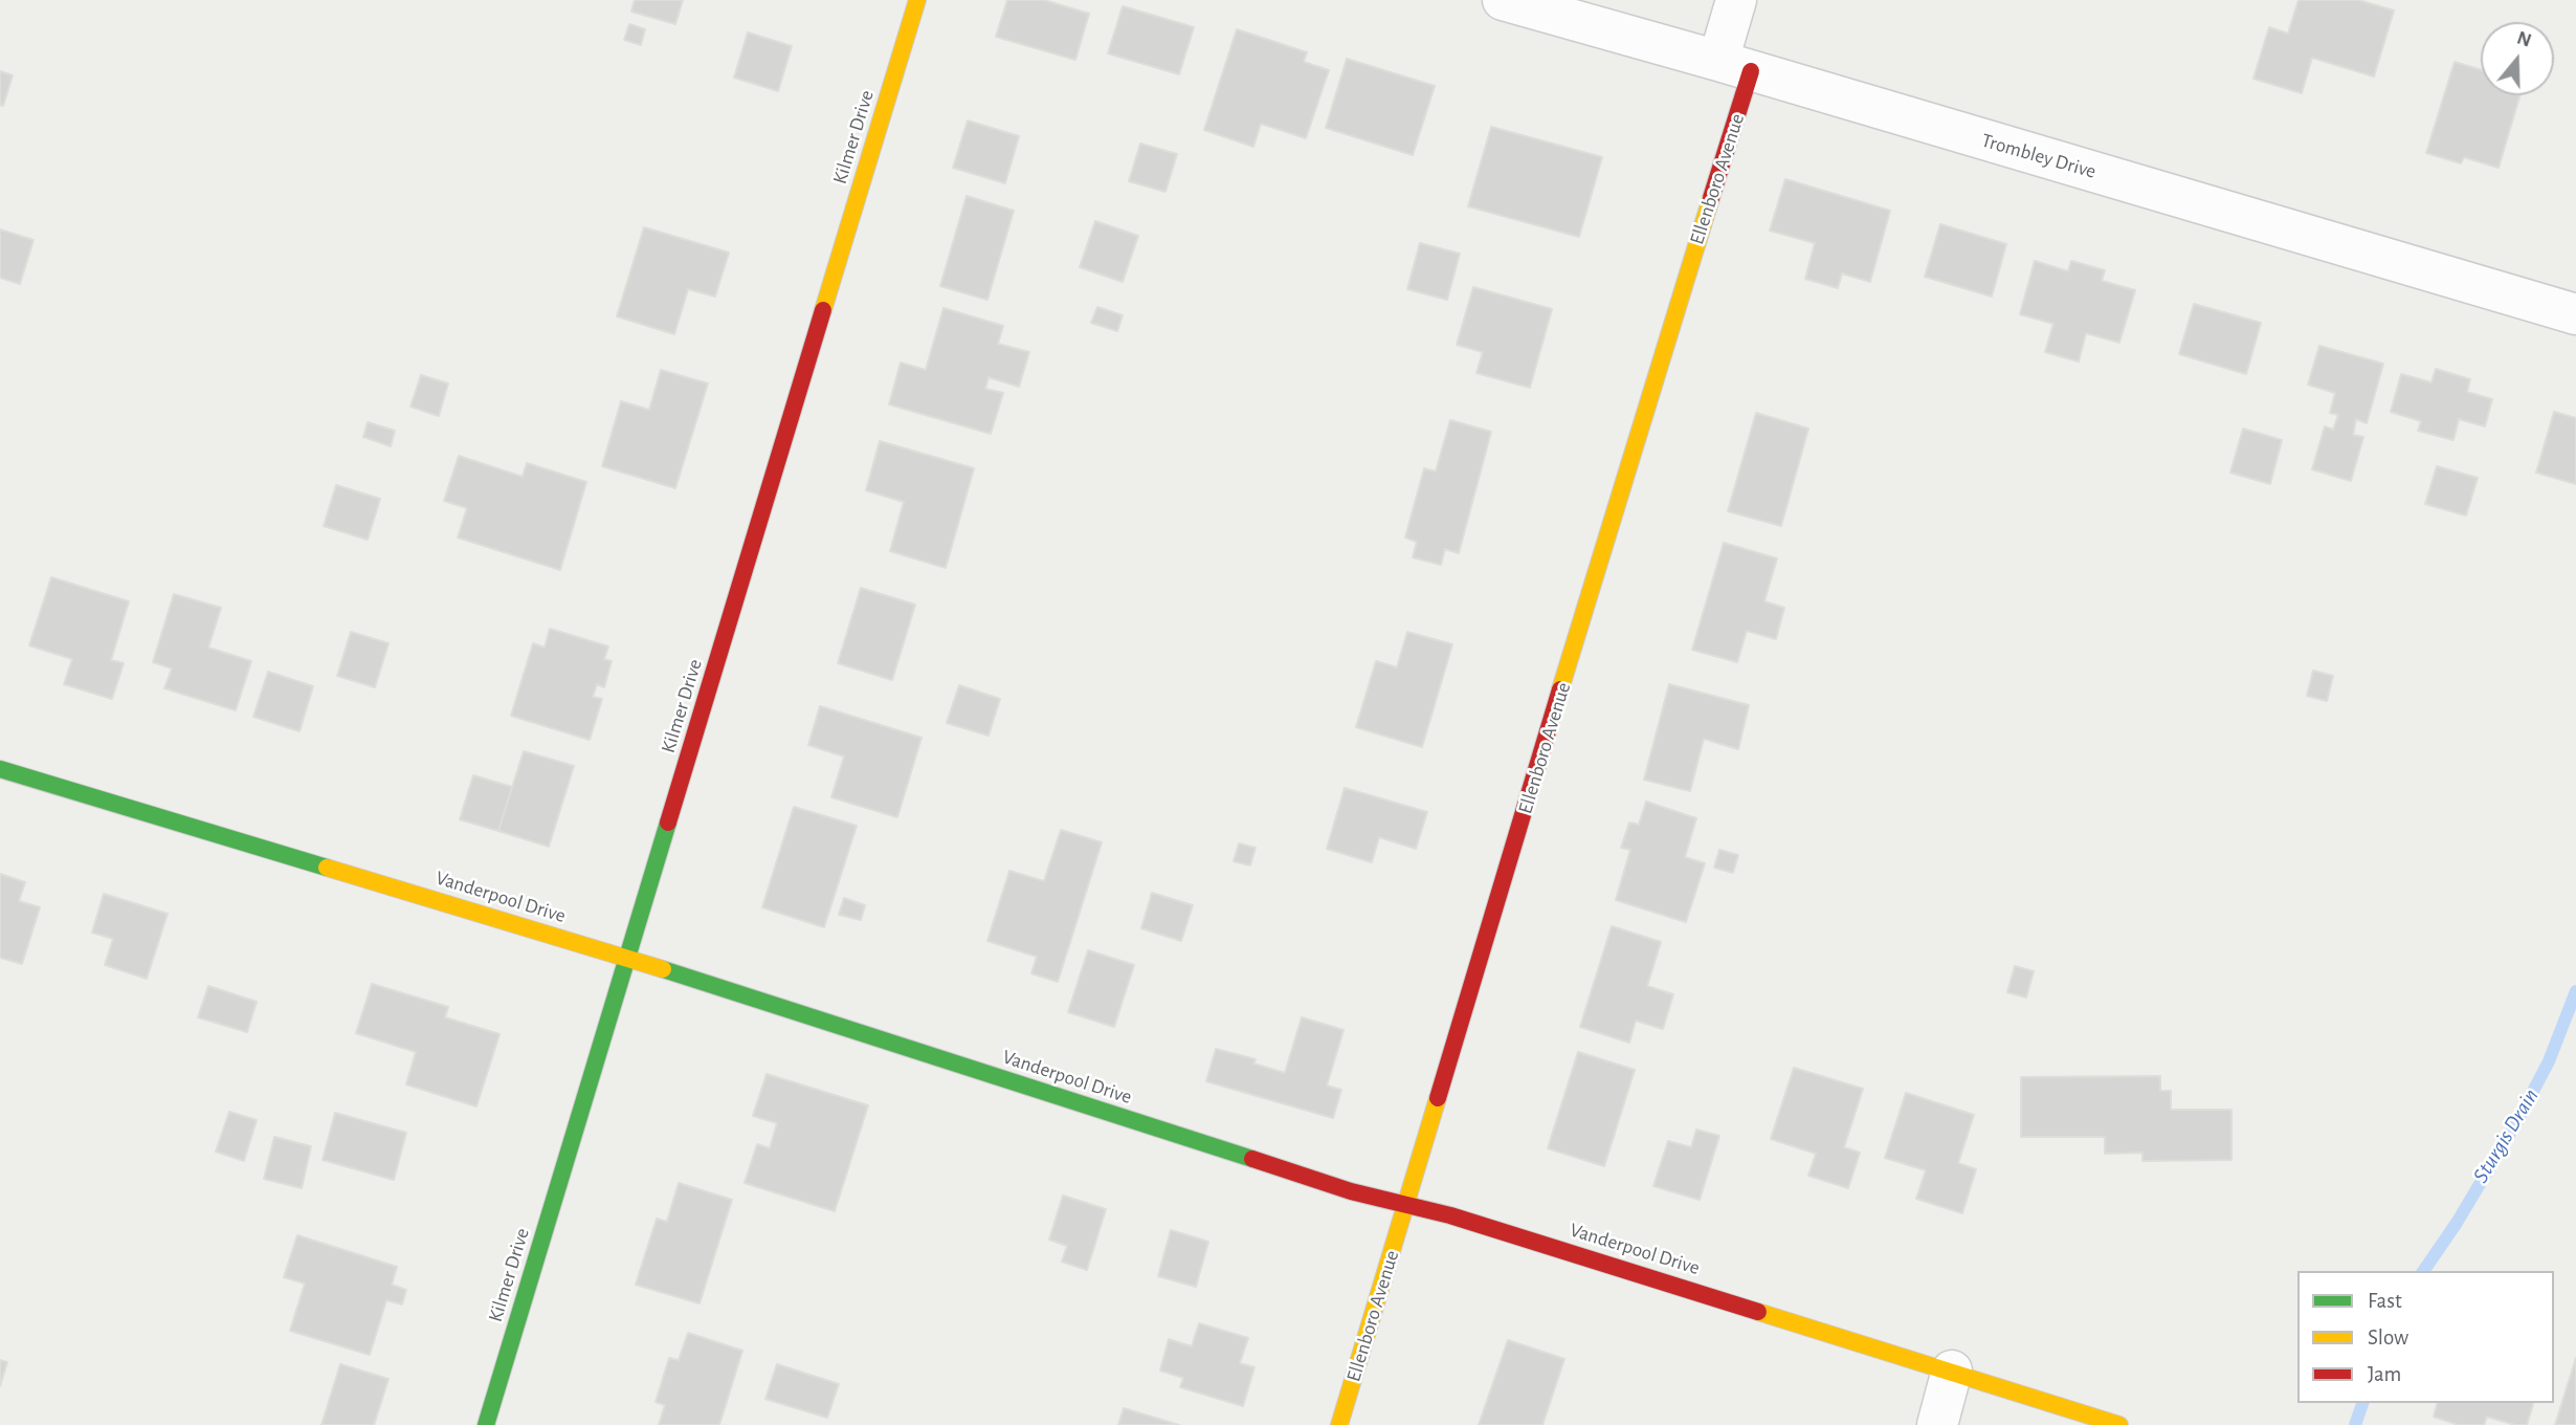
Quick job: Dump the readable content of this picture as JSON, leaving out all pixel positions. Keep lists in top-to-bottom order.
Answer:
{
  "streets": {
    "street": [
      "Kilmer Drive",
      "Trombley Drive",
      "Ellenboro Avenue",
      "Vanderpool Drive"
    ]
  },
  "crossings": [
    ["Kilmer Drive", "Vanderpool Drive"],
    ["Trombley Drive", "Ellenboro Avenue"],
    ["Ellenboro Avenue", "Vanderpool Drive"]
  ],
  "water": ["Sturgis Drain"],
  "legend": ["Fast", "Slow", "Jam"],
  "north": "top"
}
